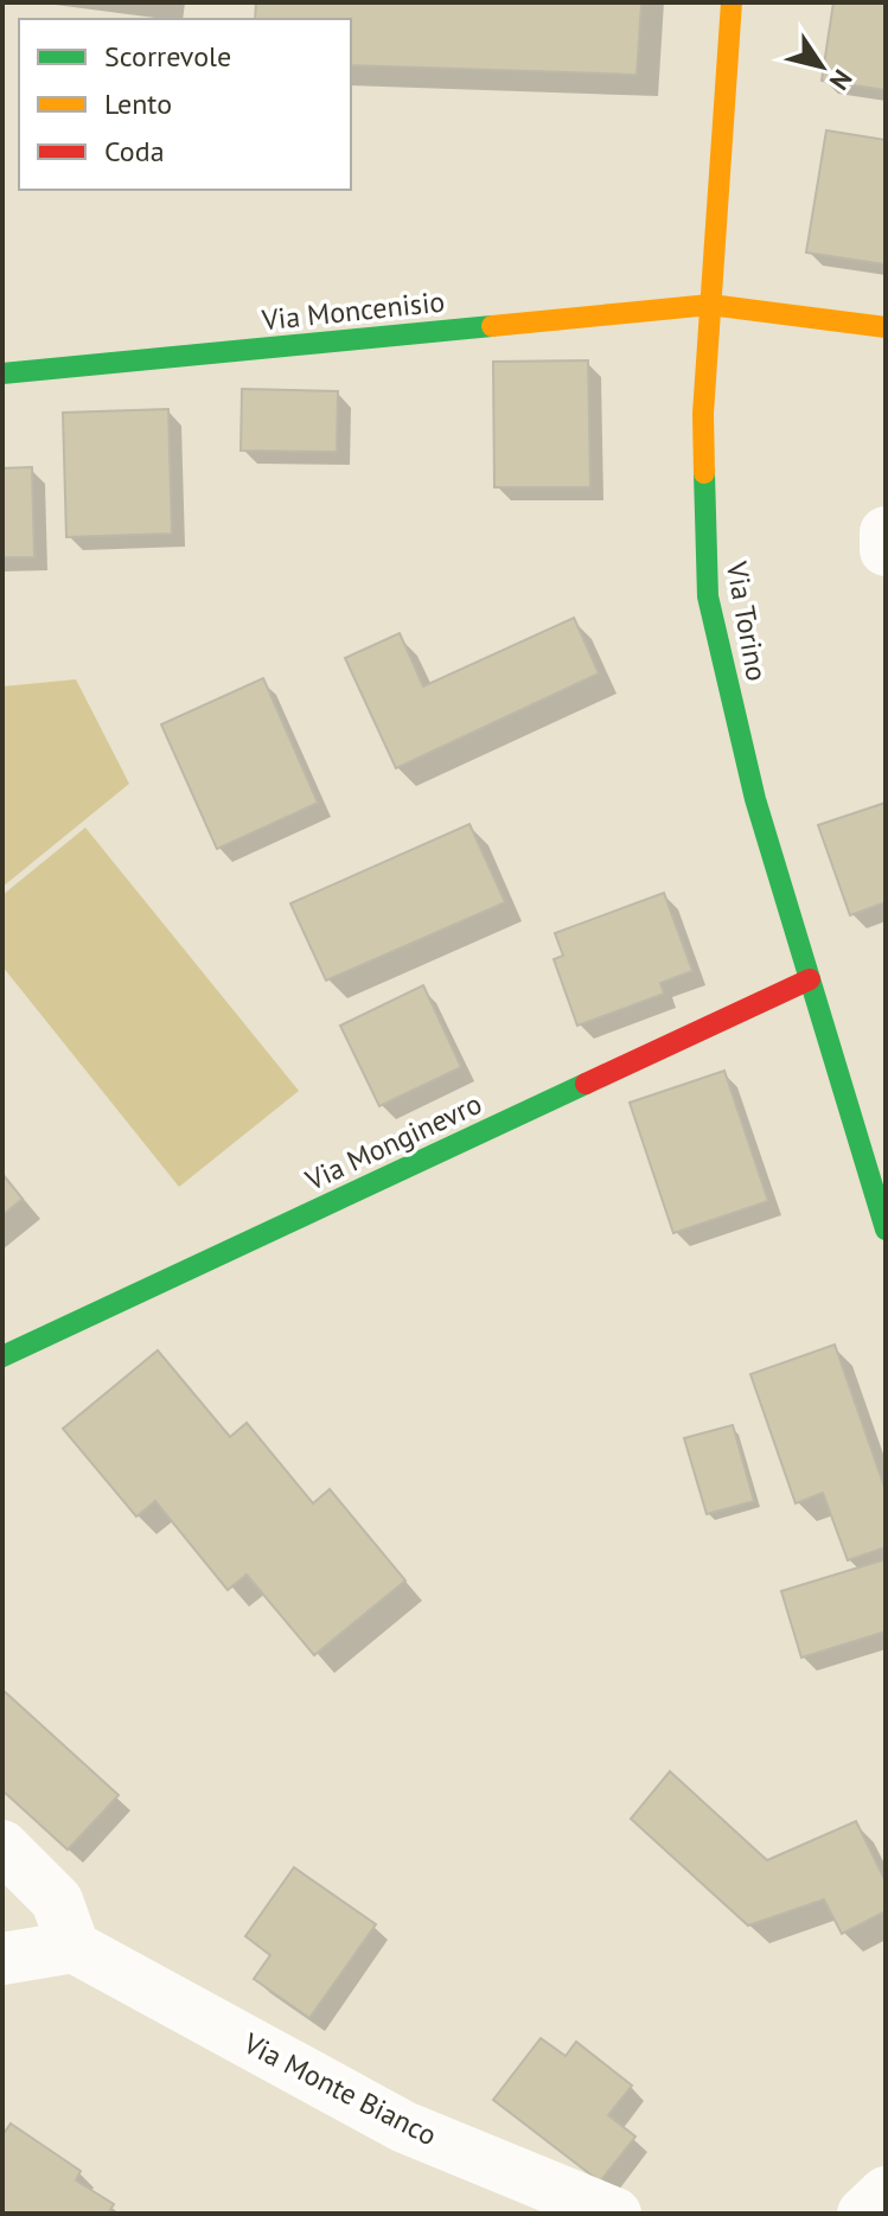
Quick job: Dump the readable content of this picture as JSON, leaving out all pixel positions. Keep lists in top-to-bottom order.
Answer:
{
  "streets": {
    "street": [
      "Via Moncenisio",
      "Via Torino",
      "Via Monginevro",
      "Via Monte Bianco"
    ]
  },
  "crossings": [
    ["Via Moncenisio", "Via Torino"],
    ["Via Torino", "Via Monginevro"]
  ],
  "legend": ["Scorrevole", "Lento", "Coda"],
  "north": "bottom right"
}
